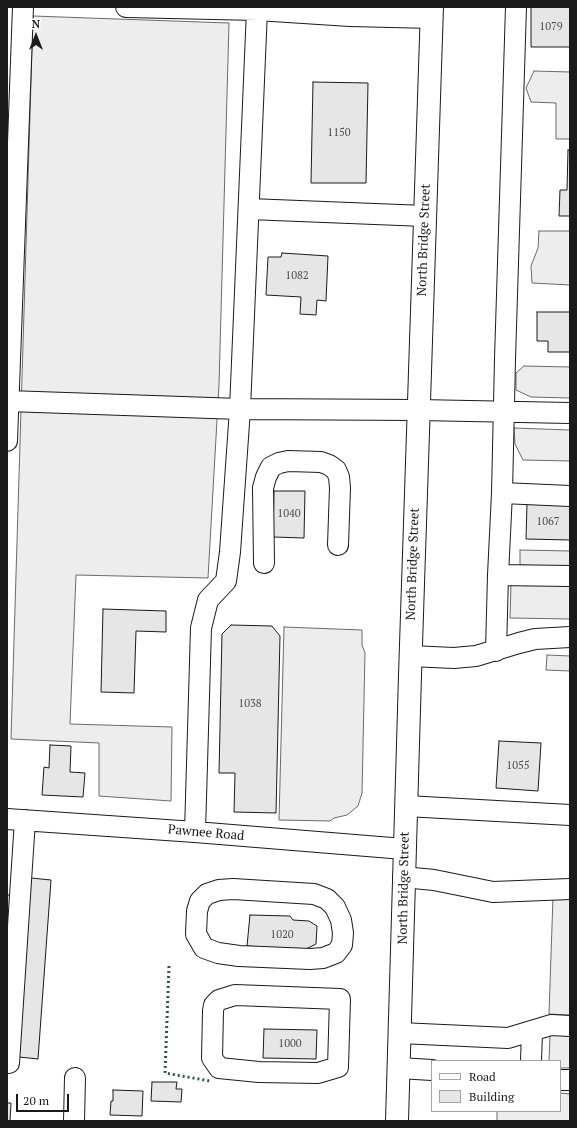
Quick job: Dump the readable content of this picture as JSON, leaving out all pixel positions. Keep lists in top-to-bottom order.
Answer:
{
  "streets": {
    "main road": ["North Bridge Street"],
    "street": ["Pawnee Road"]
  },
  "crossings": [
    ["North Bridge Street", "Pawnee Road"]
  ],
  "house_numbers": [
    "1079",
    "1150",
    "1082",
    "1040",
    "1067",
    "1038",
    "1055",
    "1020",
    "1000"
  ],
  "legend": ["Road", "Building"],
  "scale_bar": "20 m",
  "north": "top"
}
